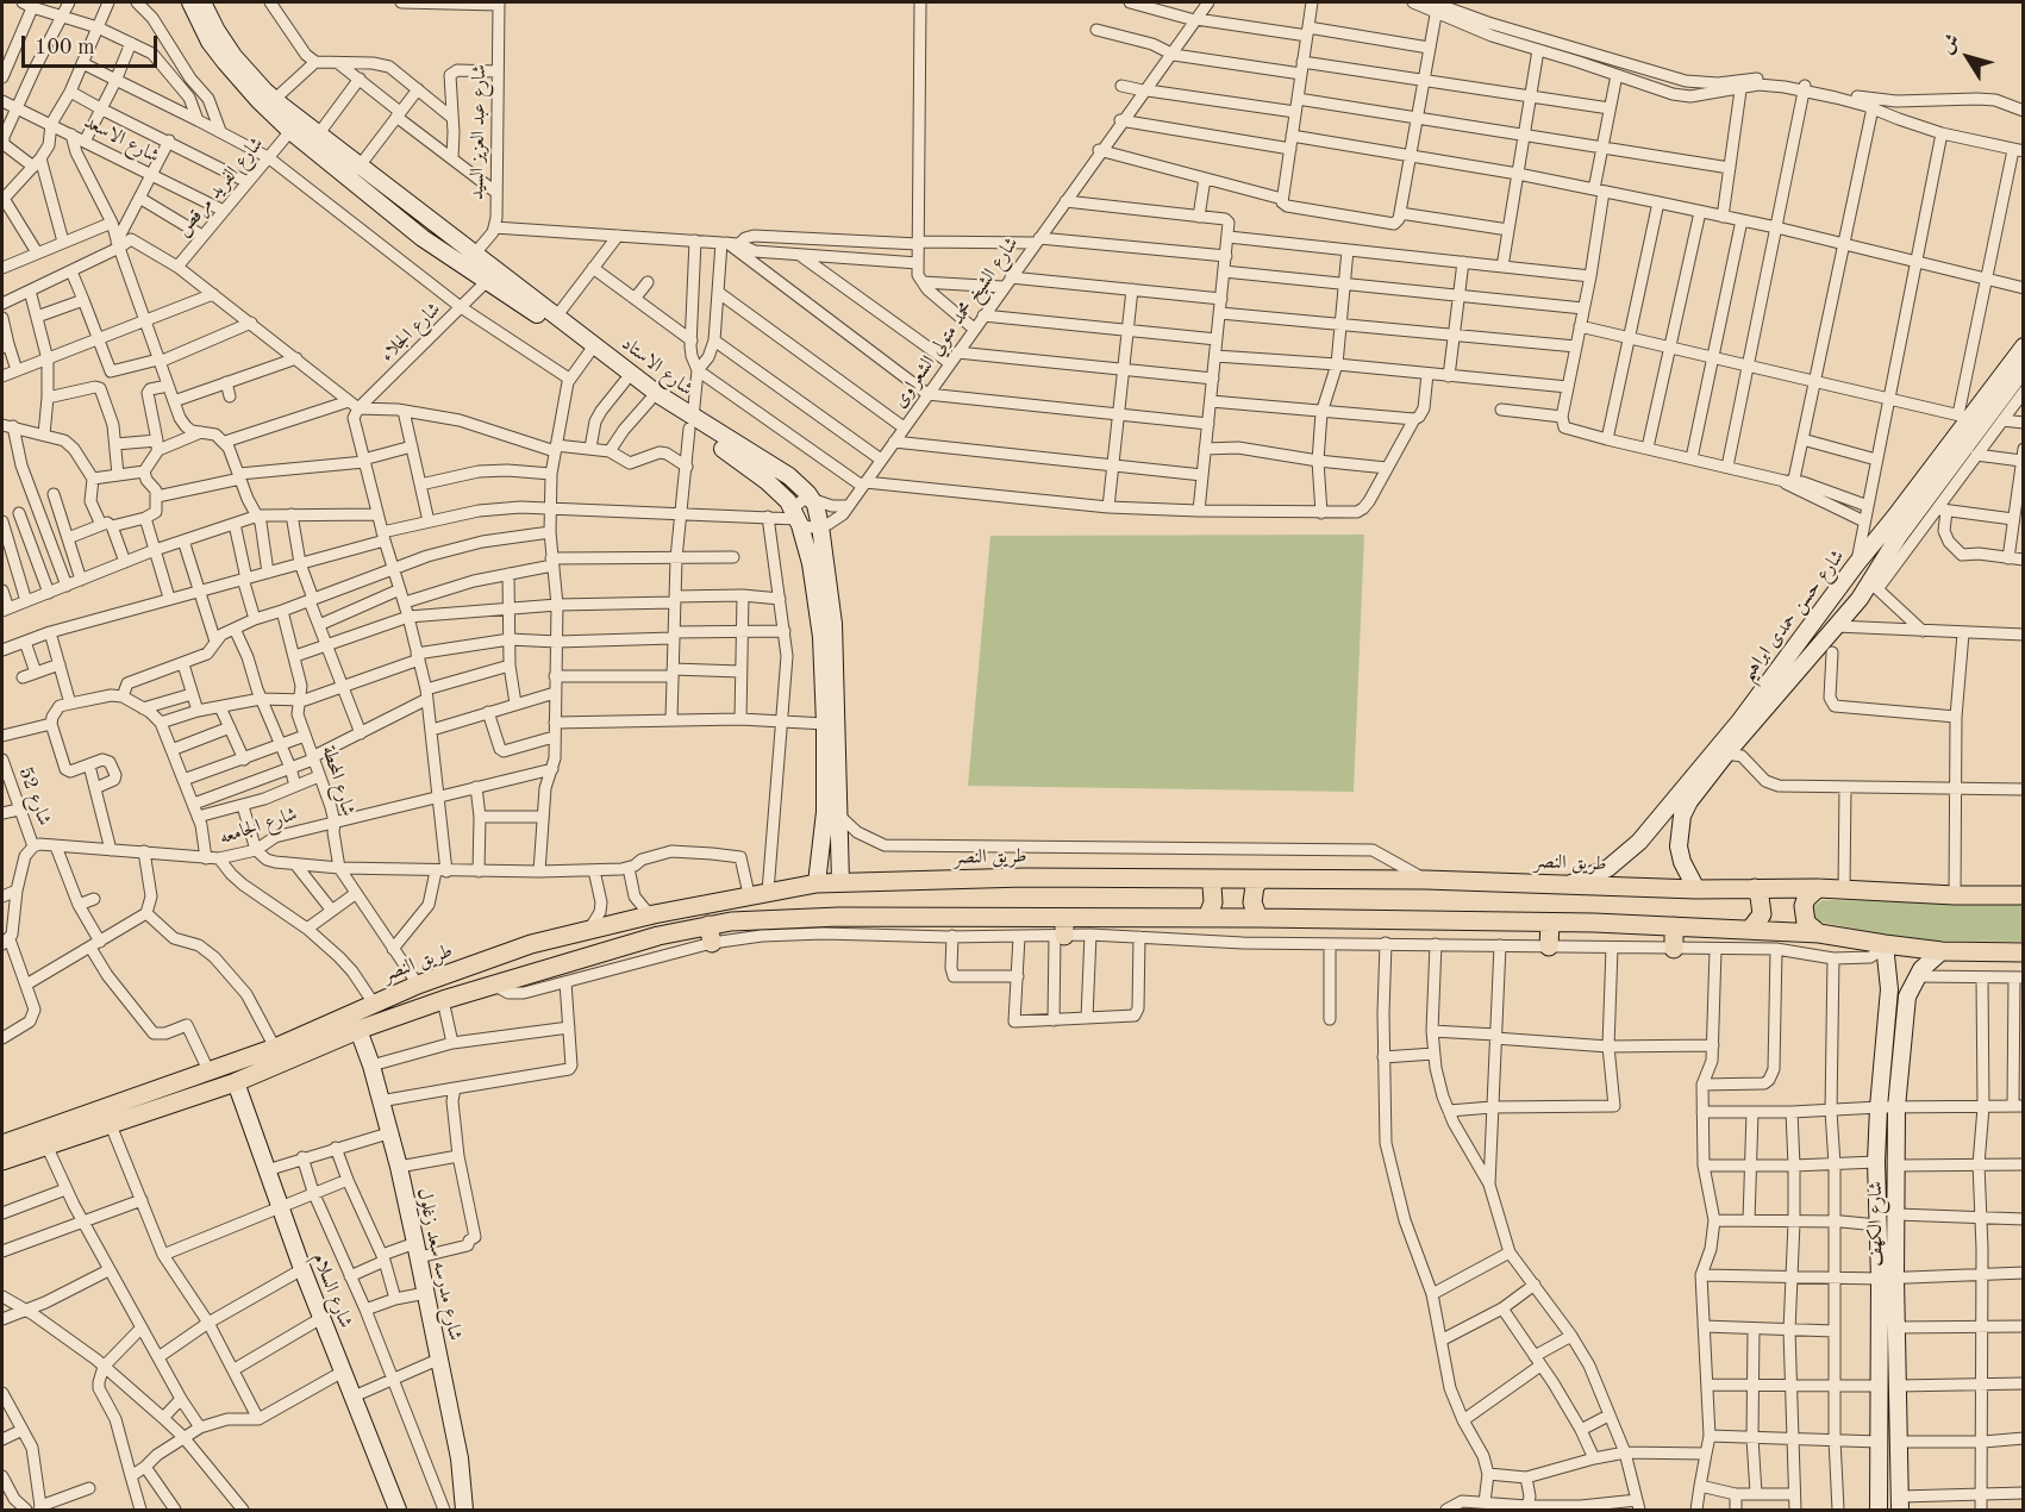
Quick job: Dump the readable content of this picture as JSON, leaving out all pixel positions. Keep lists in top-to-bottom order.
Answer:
{
  "streets": {
    "main road": [
      "شارع الاستاد",
      "شارع حسن حمدى ابراهيم",
      "طريق النصر",
      "شارع الكهف",
      "شارع مدرسه سعد زغلول",
      "شارع السلام"
    ],
    "street": [
      "شارع عبد العزيز السيد",
      "شارع الاسعد",
      "شارع الفريد مرقص",
      "شارع الشيخ محمد متولي الشعراوى",
      "شارع الجلاء",
      "شارع المحطة",
      "شارع 52",
      "شارع الجامعه"
    ]
  },
  "crossings": [
    ["شارع عبد العزيز السيد", "شارع الاستاد"],
    ["شارع الاسعد", "شارع الفريد مرقص"],
    ["شارع الفريد مرقص", "شارع الاستاد"],
    ["شارع الشيخ محمد متولي الشعراوى", "شارع الاستاد"],
    ["شارع الجلاء", "شارع الاستاد"],
    ["شارع الاستاد", "طريق النصر"],
    ["شارع حسن حمدى ابراهيم", "طريق النصر"],
    ["شارع المحطة", "شارع الجامعه"],
    ["شارع المحطة", "طريق النصر"],
    ["شارع 52", "شارع الجامعه"]
  ],
  "scale_bar": "100 m",
  "north": "top left"
}
